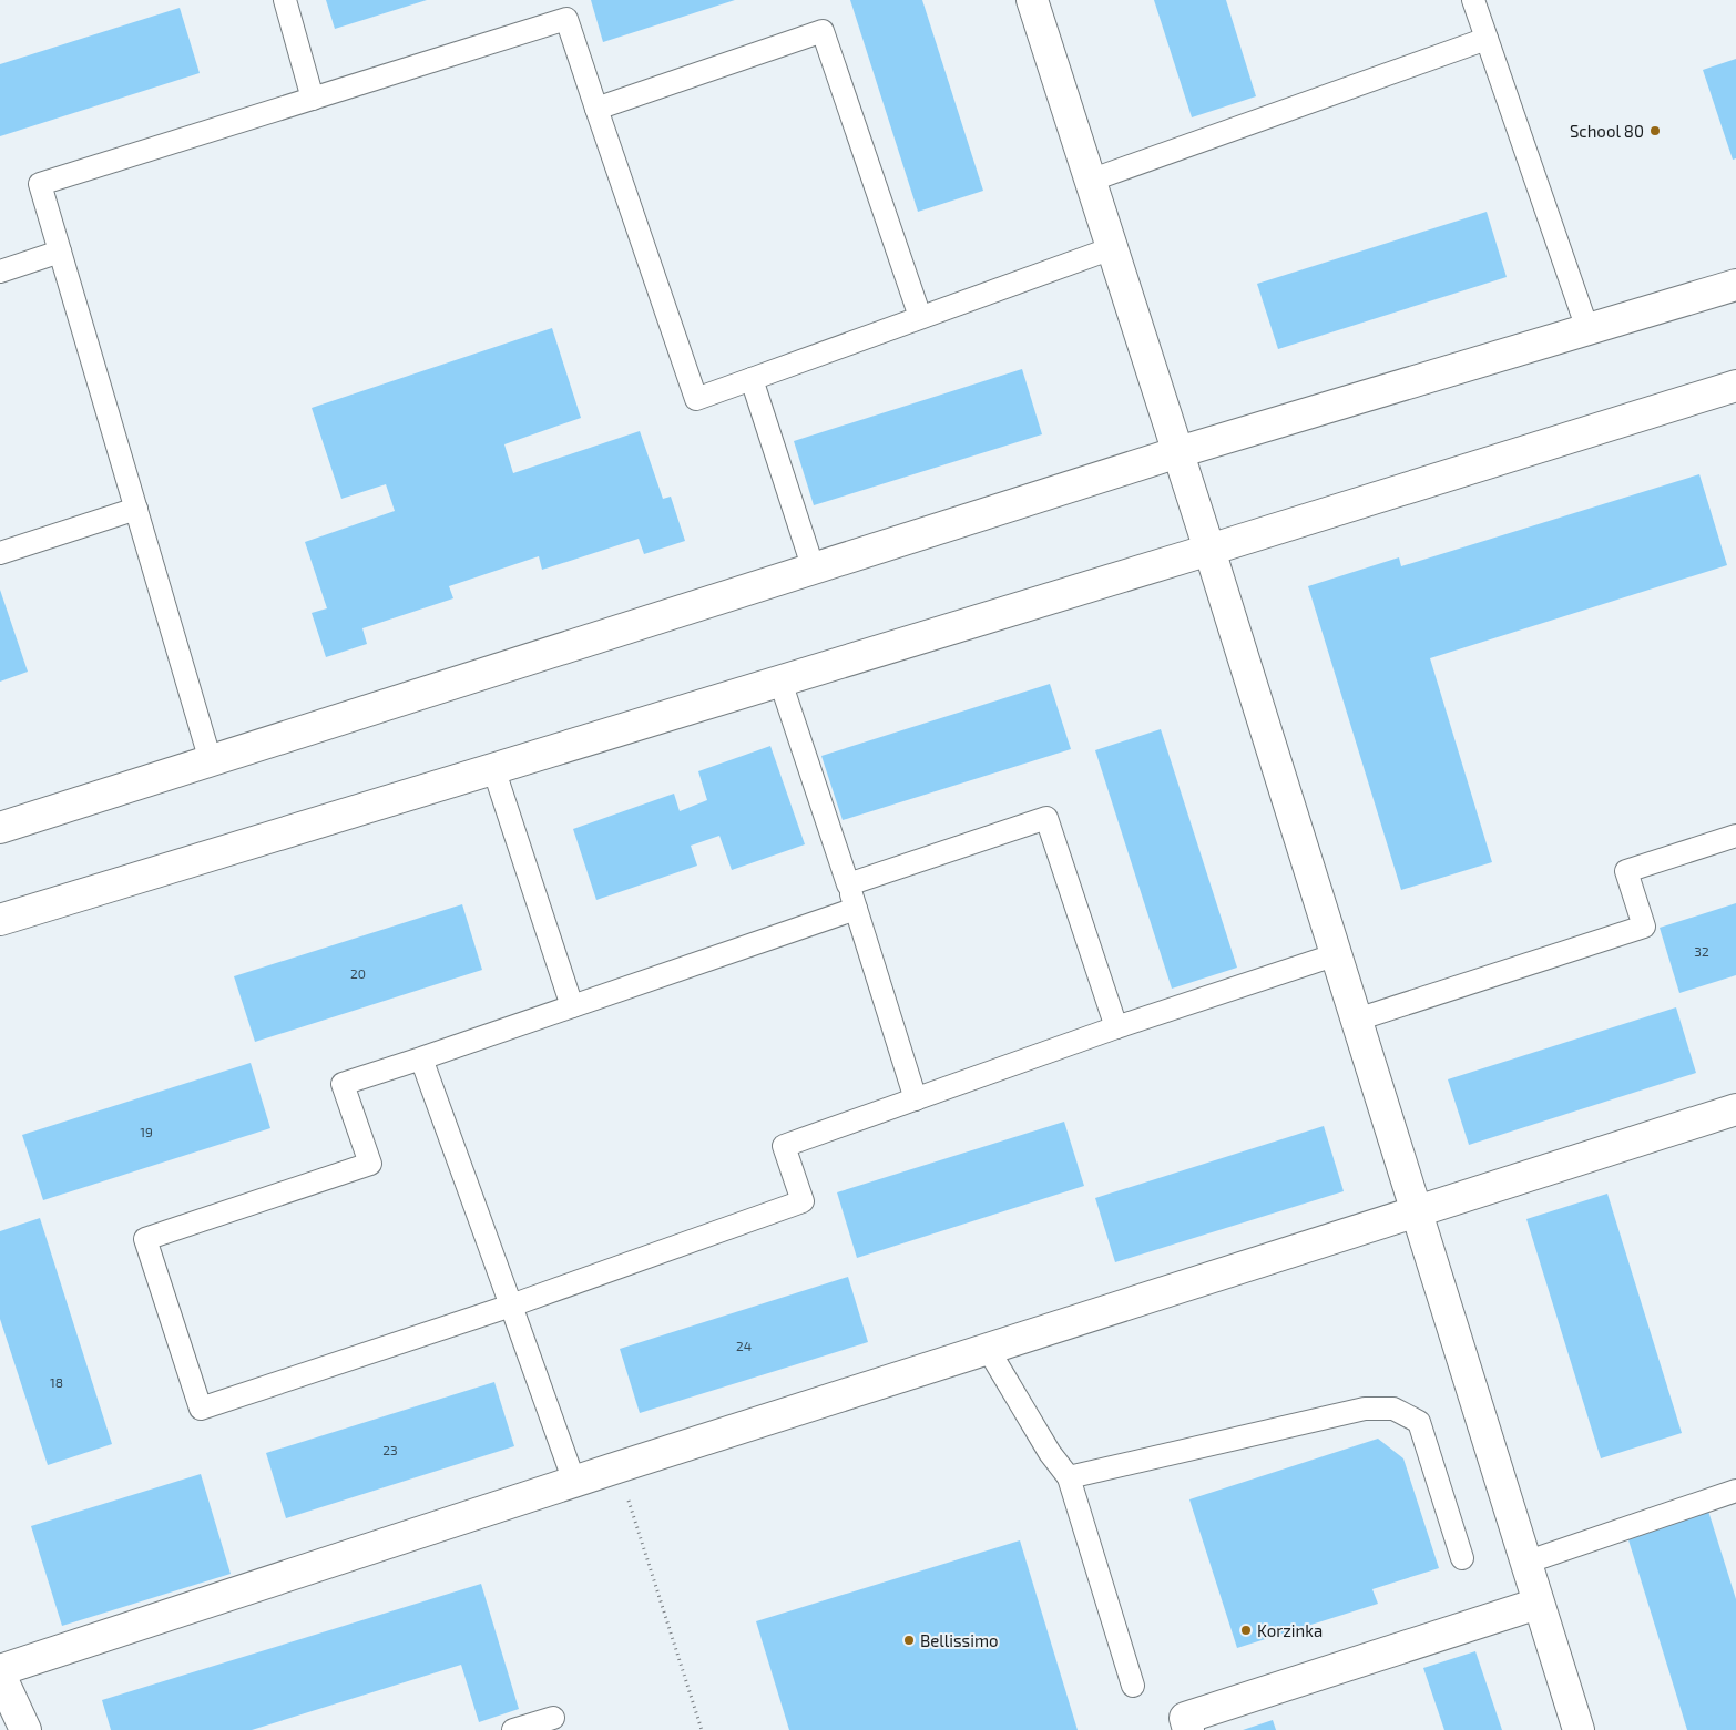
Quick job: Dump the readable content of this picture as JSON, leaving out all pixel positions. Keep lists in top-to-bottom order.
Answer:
{
  "places": ["School 80", "Korzinka", "Bellissimo"],
  "house_numbers": [
    "32",
    "20",
    "19",
    "24",
    "18",
    "23"
  ]
}
